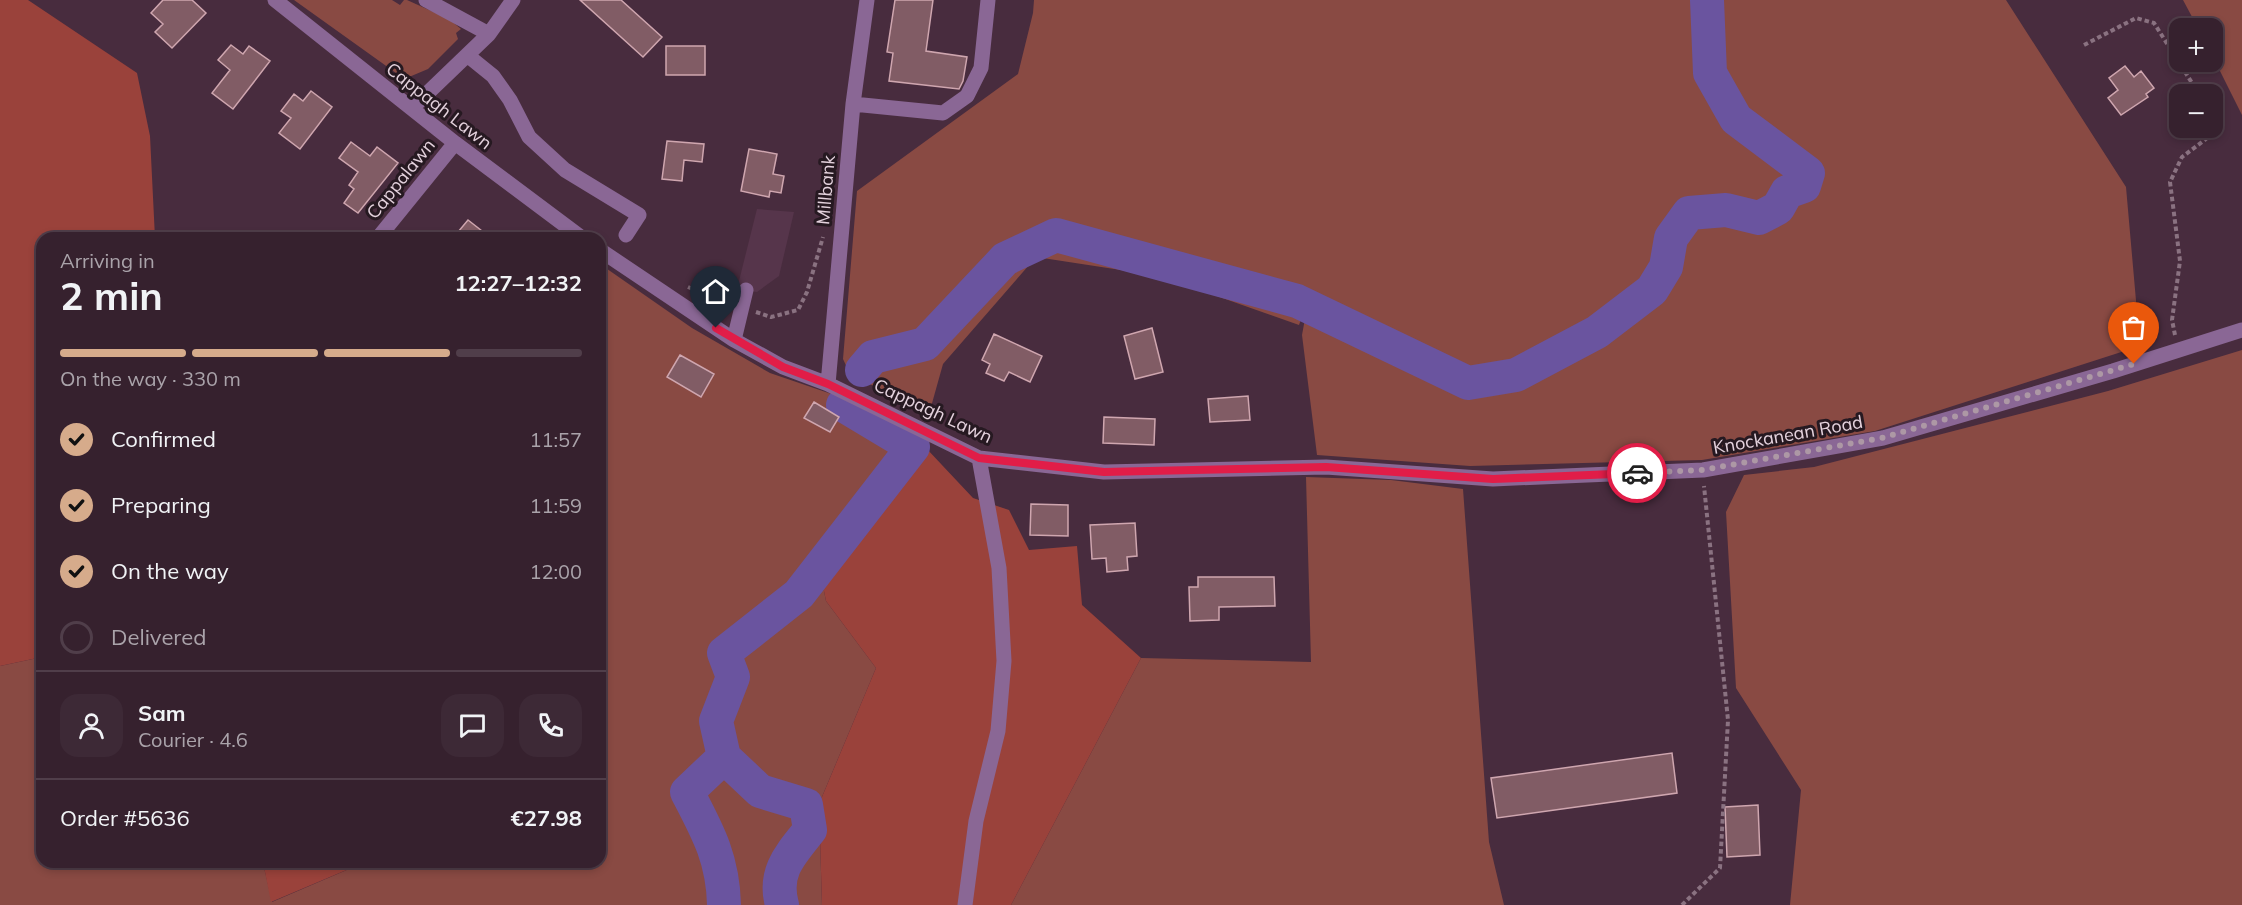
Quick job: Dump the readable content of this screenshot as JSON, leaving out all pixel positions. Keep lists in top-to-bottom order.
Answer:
{
  "streets": {
    "street": [
      "Cappagh Lawn",
      "Cappalawn",
      "Millbank",
      "Knockanean Road"
    ]
  },
  "crossings": [
    ["Cappagh Lawn", "Cappalawn"],
    ["Cappagh Lawn", "Millbank"],
    ["Cappagh Lawn", "Knockanean Road"]
  ],
  "page": {
    "map_buttons": ["+", "−"],
    "heading": ["2 min", "Arriving in", "12:27–12:32"],
    "panel": [
      "Sam",
      "Courier · 4.6",
      "Order #5636",
      "€27.98"
    ],
    "bar": "On the way · 330 m",
    "list": [
      ["Confirmed", "11:57"],
      ["Preparing", "11:59"],
      ["On the way", "12:00"],
      "Delivered"
    ]
  }
}
